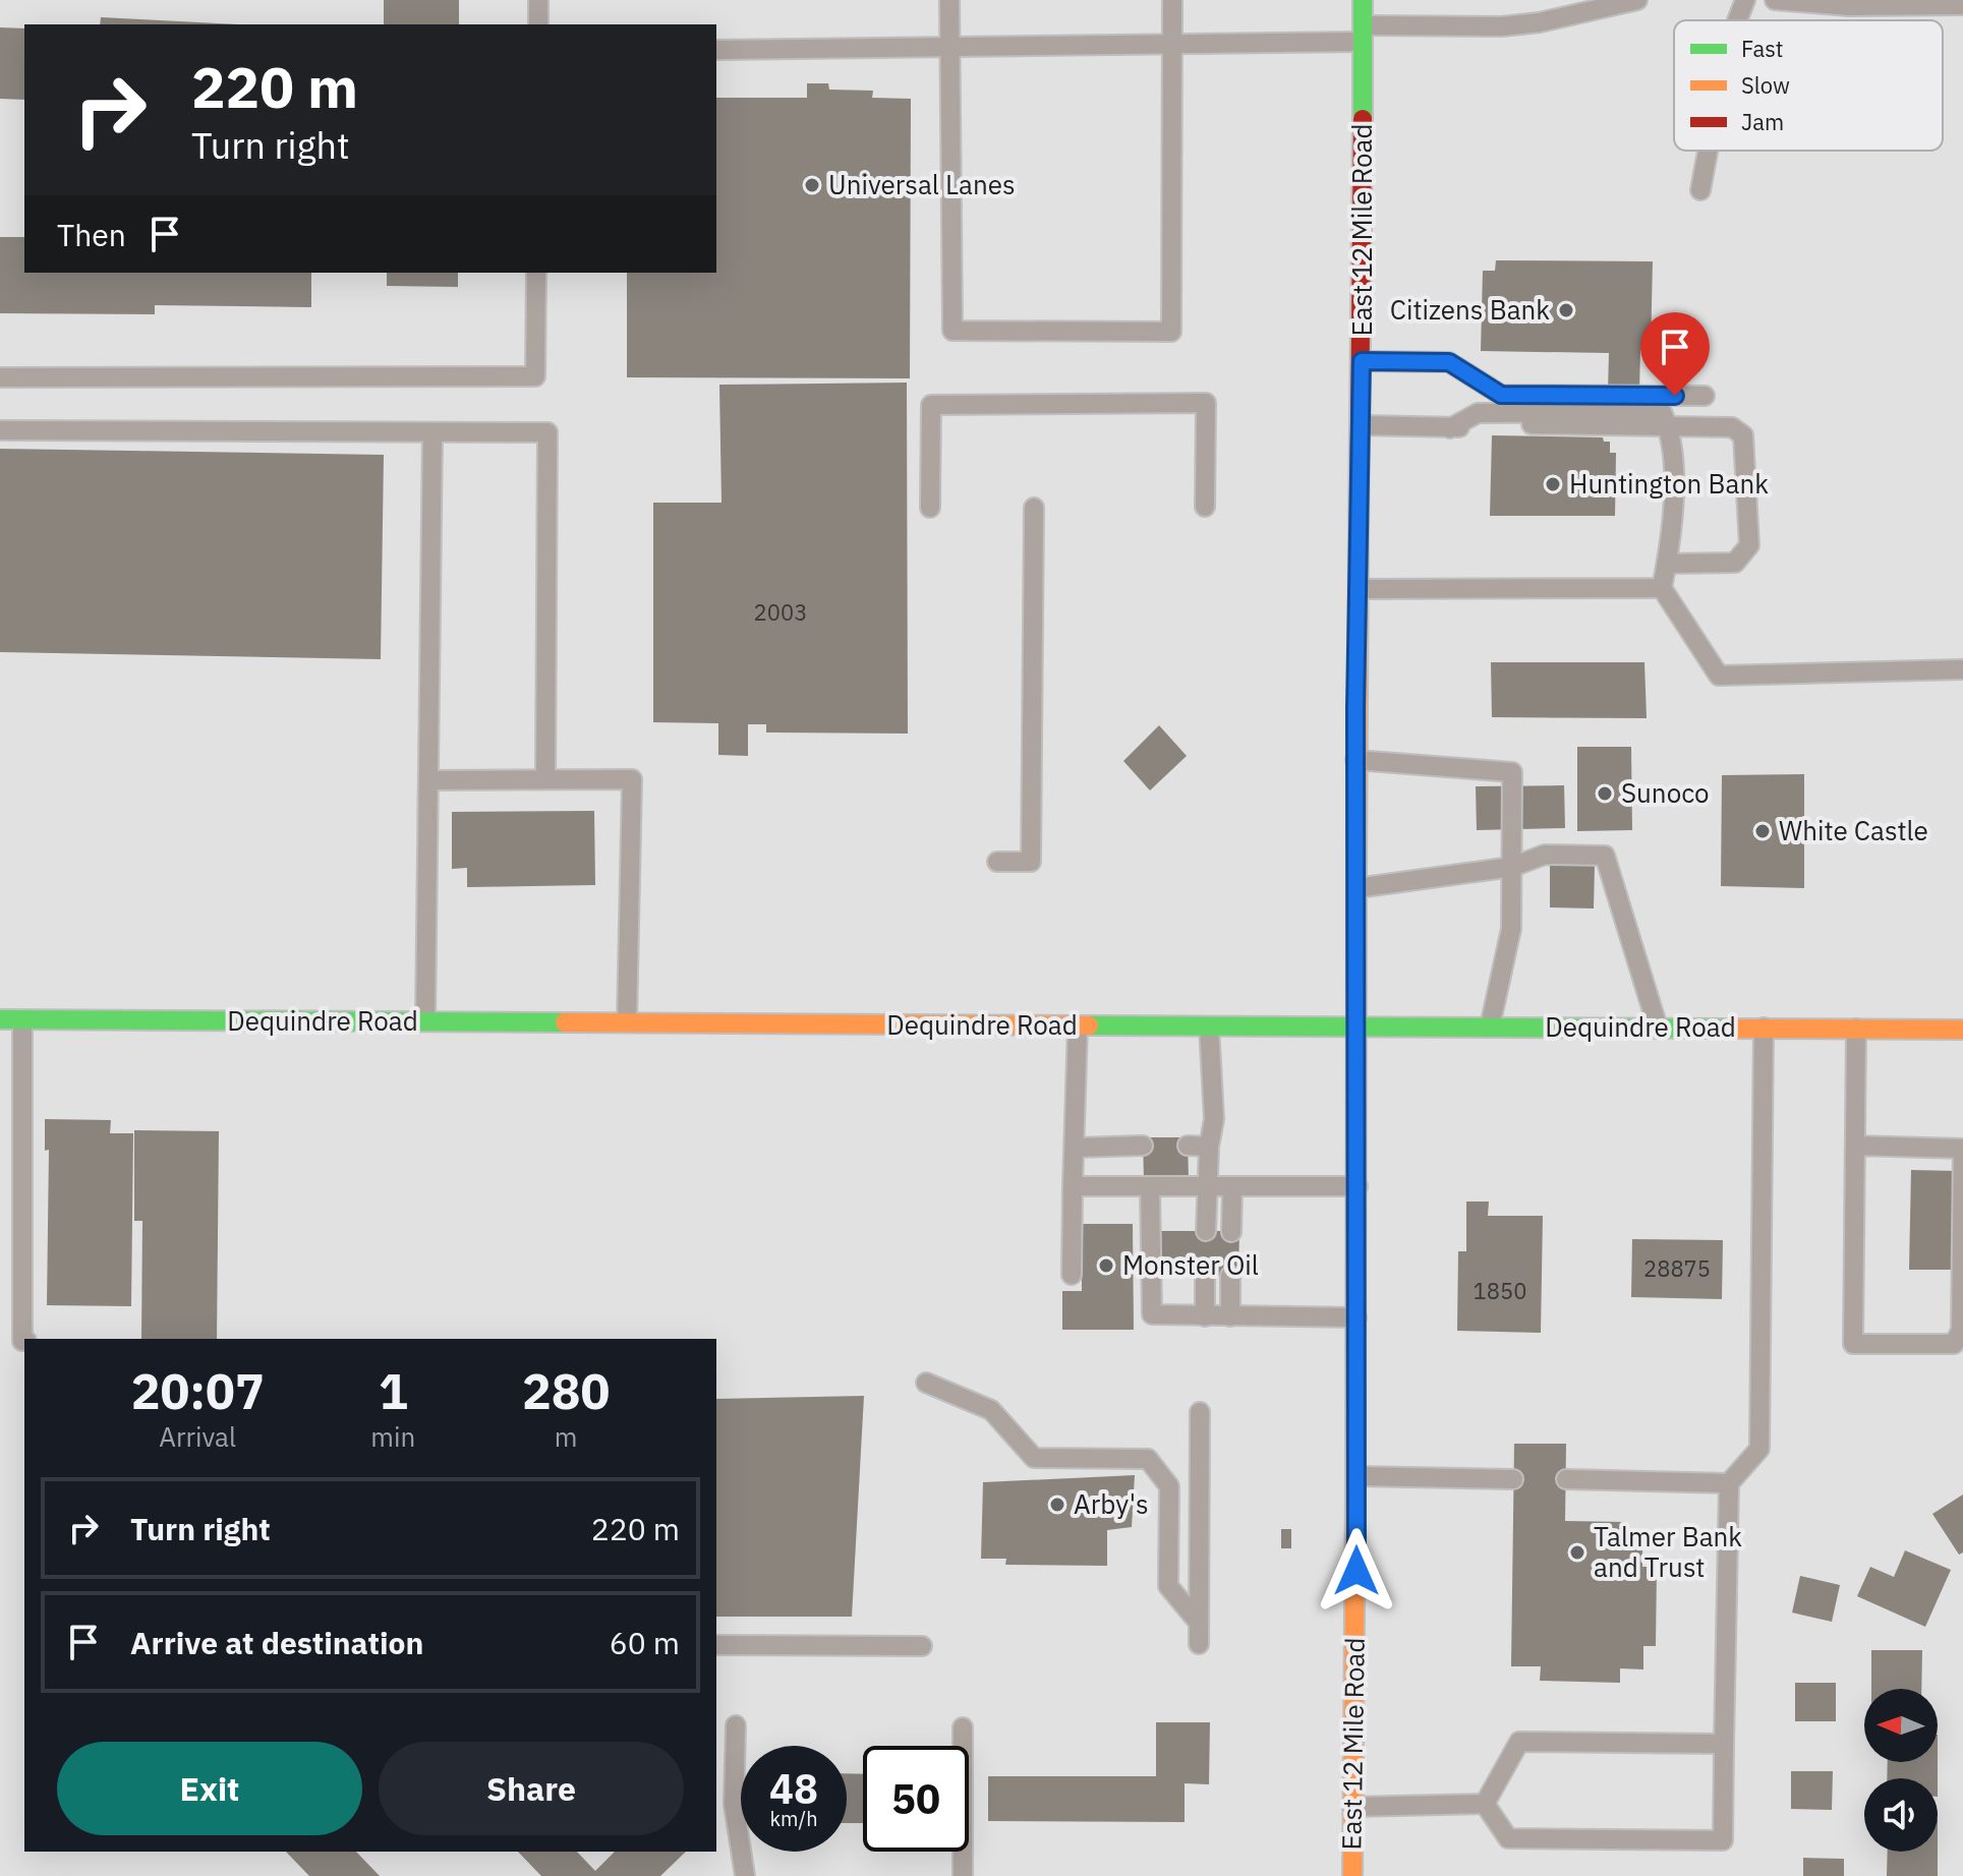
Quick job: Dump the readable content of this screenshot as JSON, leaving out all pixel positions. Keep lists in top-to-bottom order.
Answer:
{
  "streets": {
    "main road": ["East 12 Mile Road", "Dequindre Road"]
  },
  "crossings": [
    ["East 12 Mile Road", "Dequindre Road"]
  ],
  "places": [
    "Universal Lanes",
    "Citizens Bank",
    "Huntington Bank",
    "Sunoco",
    "White Castle",
    "Monster Oil",
    "Arby's",
    "Talmer Bank and Trust"
  ],
  "house_numbers": ["2003", "28875", "1850"],
  "legend": ["Fast", "Slow", "Jam"],
  "north": "left",
  "page": {
    "turn": ["220 m", "Turn right"],
    "then": "Then",
    "eta": [
      "20:07",
      "Arrival",
      "1",
      "min",
      "280",
      "m"
    ],
    "list": [
      {
        "name": "Turn right",
        "value": "220 m"
      },
      {
        "name": "Arrive at destination",
        "value": "60 m"
      }
    ],
    "buttons": ["Exit", "Share"],
    "speed": "48 km/h",
    "limit": "50"
  }
}
